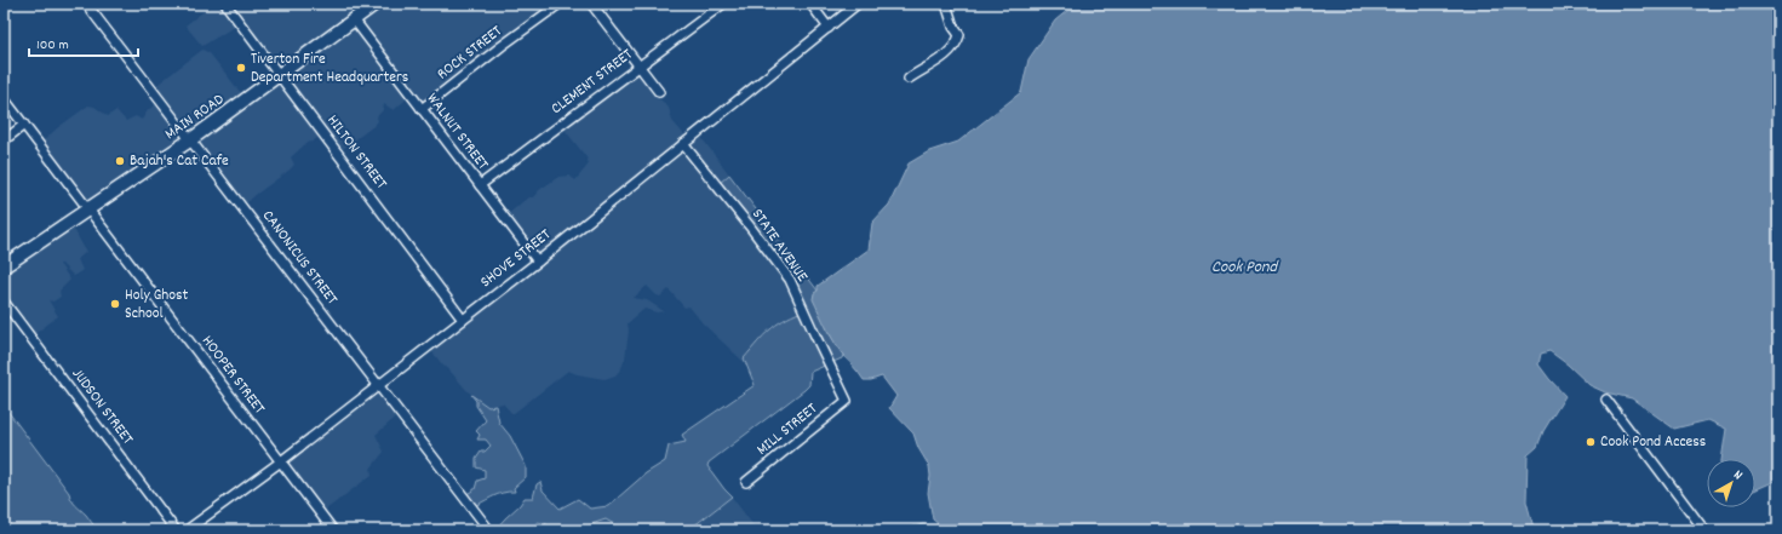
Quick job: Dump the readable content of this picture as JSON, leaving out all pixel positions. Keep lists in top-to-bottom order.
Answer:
{
  "streets": {
    "main road": ["MAIN ROAD"],
    "street": [
      "ROCK STREET",
      "CLEMENT STREET",
      "WALNUT STREET",
      "HILTON STREET",
      "STATE AVENUE",
      "CANONICUS STREET",
      "SHOVE STREET",
      "HOOPER STREET",
      "JUDSON STREET",
      "MILL STREET"
    ]
  },
  "crossings": [
    ["ROCK STREET", "WALNUT STREET"],
    ["CLEMENT STREET", "WALNUT STREET"],
    ["MAIN ROAD", "WALNUT STREET"],
    ["MAIN ROAD", "HILTON STREET"],
    ["MAIN ROAD", "CANONICUS STREET"],
    ["MAIN ROAD", "HOOPER STREET"],
    ["WALNUT STREET", "SHOVE STREET"],
    ["HILTON STREET", "SHOVE STREET"],
    ["STATE AVENUE", "SHOVE STREET"],
    ["STATE AVENUE", "MILL STREET"],
    ["CANONICUS STREET", "SHOVE STREET"],
    ["SHOVE STREET", "HOOPER STREET"]
  ],
  "water": ["Cook Pond"],
  "places": [
    "Tiverton Fire Department Headquarters",
    "Bajah's Cat Cafe",
    "Holy Ghost School",
    "Cook Pond Access"
  ],
  "scale_bar": "100 m",
  "north": "top right"
}
